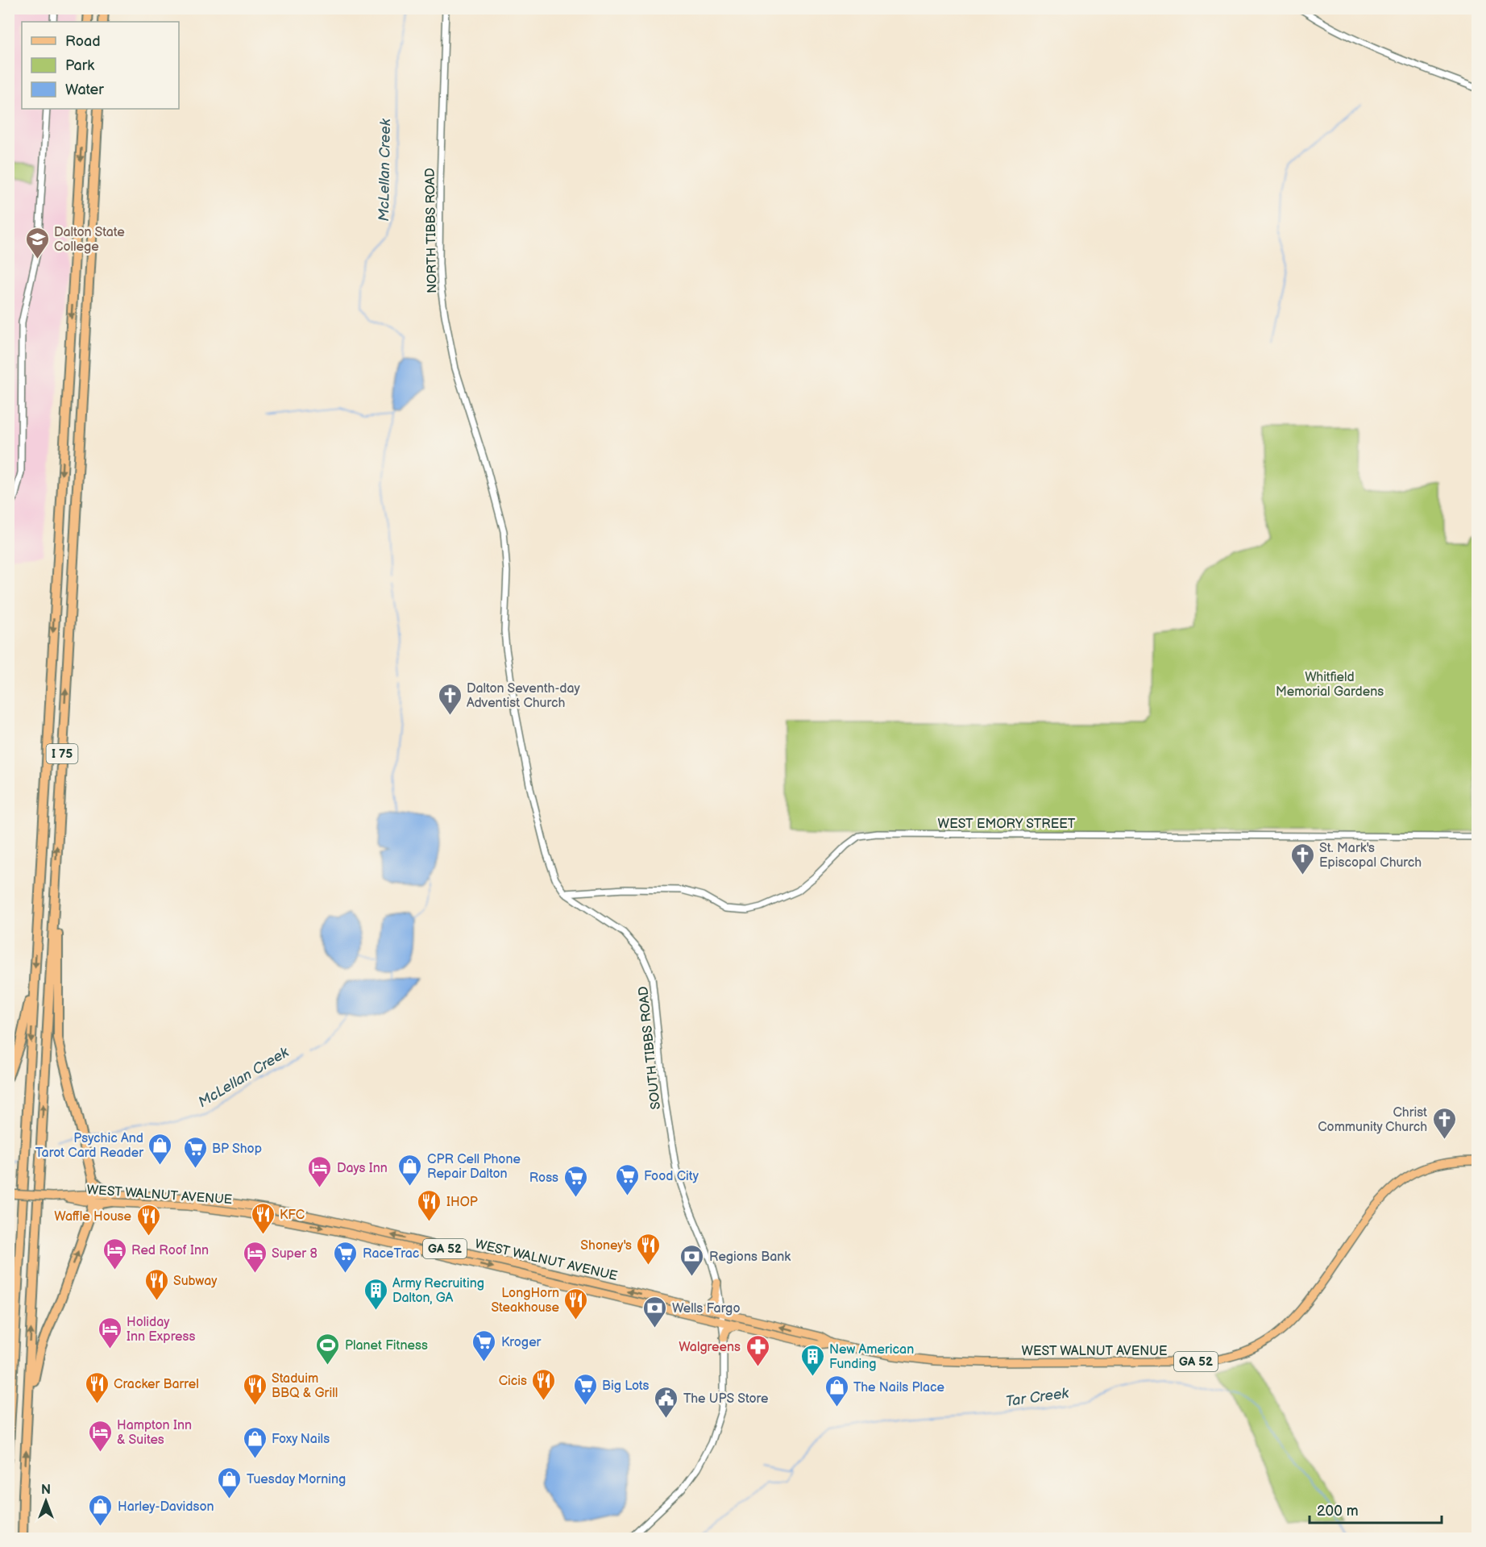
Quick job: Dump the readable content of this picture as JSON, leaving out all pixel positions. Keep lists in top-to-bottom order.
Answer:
{
  "streets": {
    "highway": ["I 75"],
    "main road": ["WEST WALNUT AVENUE", "GA 52"],
    "street": ["NORTH TIBBS ROAD", "WEST EMORY STREET", "SOUTH TIBBS ROAD"]
  },
  "crossings": [
    ["NORTH TIBBS ROAD", "SOUTH TIBBS ROAD"],
    ["WEST EMORY STREET", "SOUTH TIBBS ROAD"],
    ["SOUTH TIBBS ROAD", "WEST WALNUT AVENUE"]
  ],
  "water": ["McLellan Creek", "Tar Creek"],
  "parks": ["Whitfield Memorial Gardens"],
  "places": {
    "school or university": ["Dalton State College"],
    "church": ["Dalton Seventh-day Adventist Church", "St. Mark's Episcopal Church", "Christ Community Church"],
    "shop": [
      "Psychic And Tarot Card Reader",
      "CPR Cell Phone Repair Dalton",
      "The Nails Place",
      "Foxy Nails",
      "Tuesday Morning",
      "Harley-Davidson"
    ],
    "supermarket": [
      "BP Shop",
      "Food City",
      "Ross",
      "RaceTrac",
      "Kroger",
      "Big Lots"
    ],
    "hotel": [
      "Days Inn",
      "Red Roof Inn",
      "Super 8",
      "Holiday Inn Express",
      "Hampton Inn & Suites"
    ],
    "restaurant": [
      "IHOP",
      "KFC",
      "Waffle House",
      "Shoney's",
      "Subway",
      "LongHorn Steakhouse",
      "Cicis",
      "Cracker Barrel",
      "Staduim BBQ & Grill"
    ],
    "bank": ["Regions Bank", "Wells Fargo"],
    "building": ["Army Recruiting Dalton, GA", "New American Funding"],
    "sports": ["Planet Fitness"],
    "pharmacy": ["Walgreens"],
    "public building": ["The UPS Store"]
  },
  "legend": ["Road", "Park", "Water"],
  "scale_bar": "200 m",
  "north": "top"
}
